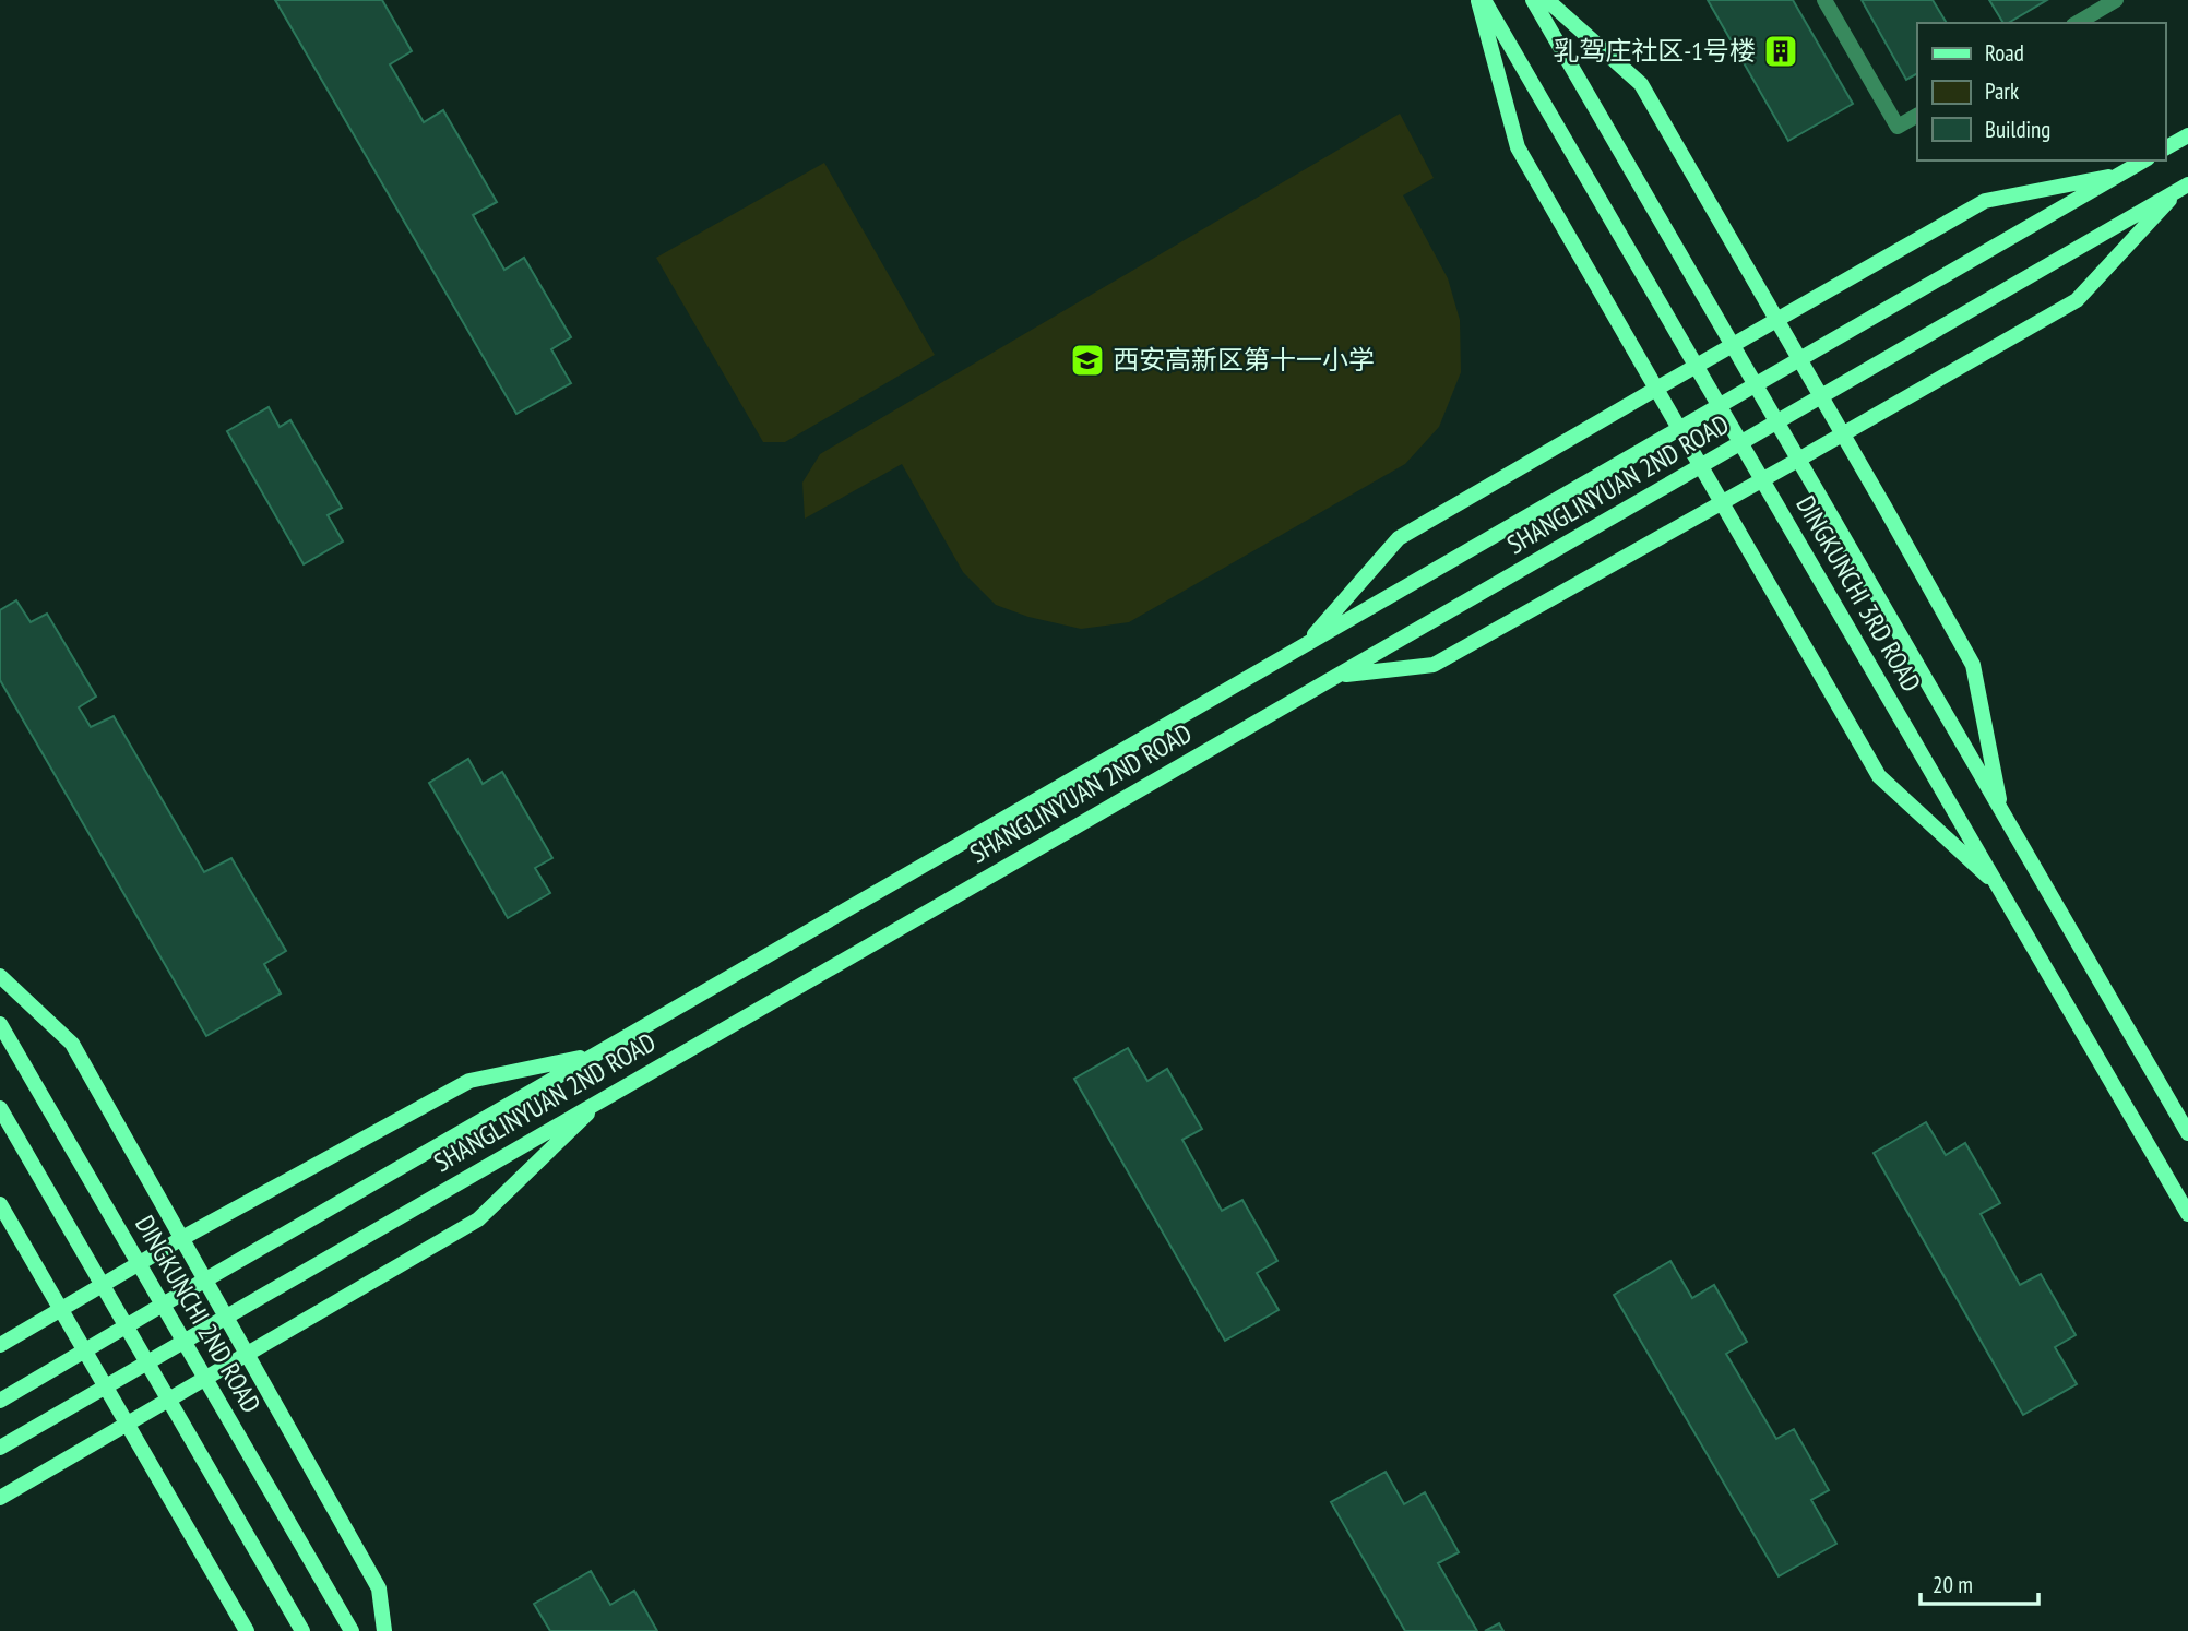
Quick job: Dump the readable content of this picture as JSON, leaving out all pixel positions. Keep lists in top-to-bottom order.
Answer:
{
  "streets": {
    "street": ["SHANGLINYUAN 2ND ROAD", "DINGKUNCHI 3RD ROAD", "DINGKUNCHI 2ND ROAD"]
  },
  "crossings": [
    ["SHANGLINYUAN 2ND ROAD", "DINGKUNCHI 3RD ROAD"],
    ["SHANGLINYUAN 2ND ROAD", "DINGKUNCHI 2ND ROAD"]
  ],
  "places": {
    "building": ["乳驾庄社区-1号楼"],
    "school or university": ["西安高新区第十一小学"]
  },
  "legend": ["Road", "Park", "Building"],
  "scale_bar": "20 m"
}
